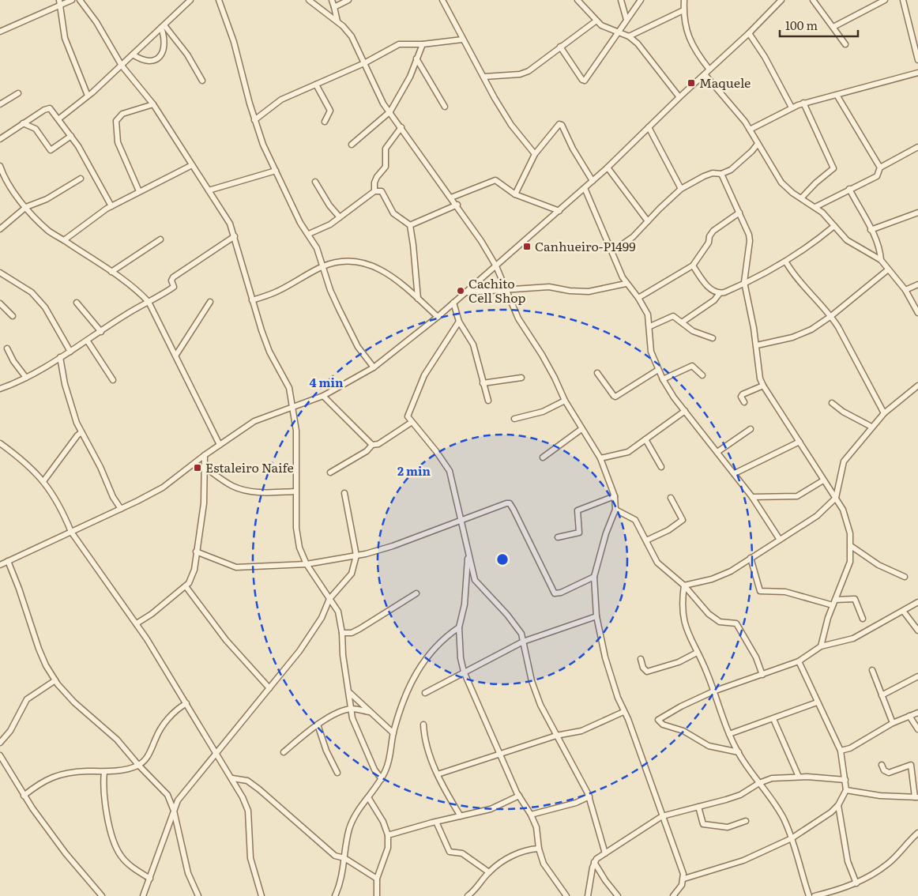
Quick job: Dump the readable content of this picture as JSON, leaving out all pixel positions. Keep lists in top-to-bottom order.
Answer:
{
  "places": {
    "transit": ["Maquele", "Canhueiro-P1499", "Estaleiro Naife"],
    "other": ["Cachito Cell Shop"]
  },
  "scale_bar": "100 m",
  "rings": ["4 min", "2 min"]
}
